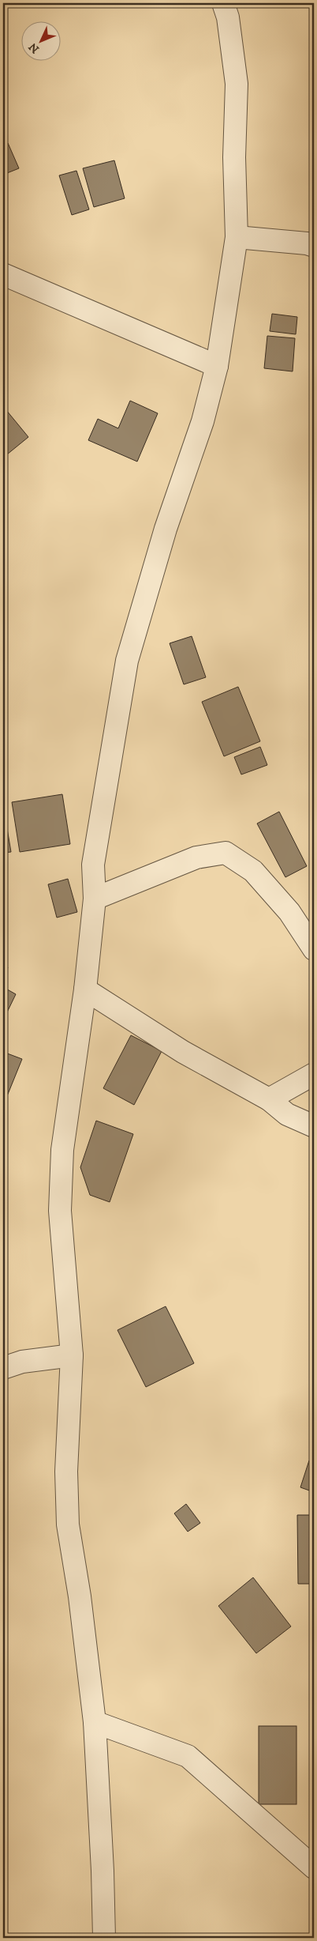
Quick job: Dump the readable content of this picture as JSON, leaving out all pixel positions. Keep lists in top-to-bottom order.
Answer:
{
  "north": "bottom left"
}
